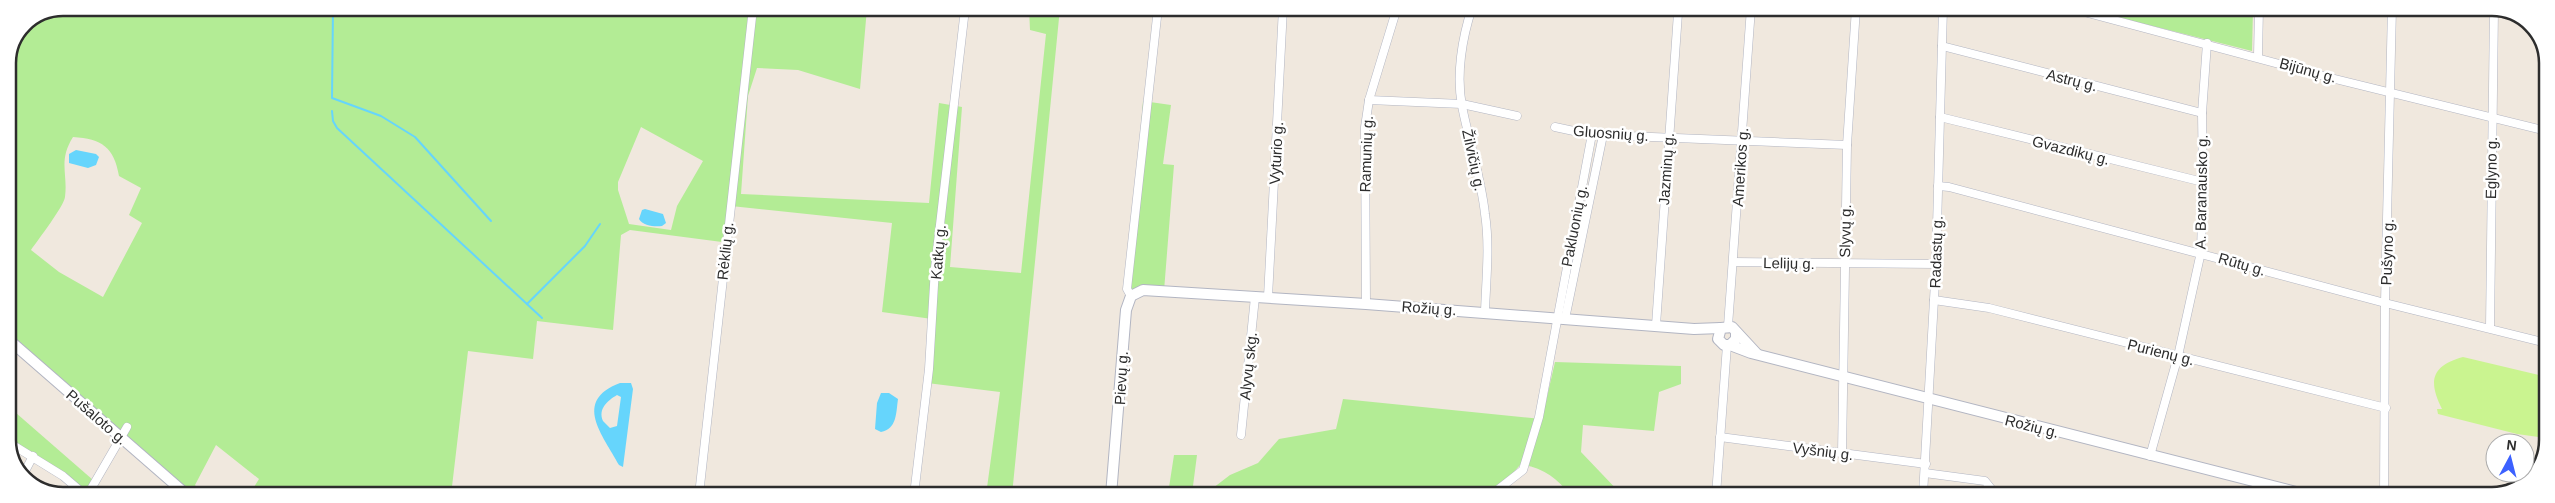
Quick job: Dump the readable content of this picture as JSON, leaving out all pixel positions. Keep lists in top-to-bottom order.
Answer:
{
  "streets": {
    "street": [
      "Bijūnų g.",
      "Astrų g.",
      "Gluosnių g.",
      "Gvazdikų g.",
      "Vyturio g.",
      "Ramunių g.",
      "Žilvičių g.",
      "Amerikos g.",
      "Eglyno g.",
      "Jazminų g.",
      "A. Baranausko g.",
      "Pakluonių g.",
      "Slyvų g.",
      "Rėklių g.",
      "Katkų g.",
      "Radastų g.",
      "Pušyno g.",
      "Lelijų g.",
      "Rūtų g.",
      "Rožių g.",
      "Purienų g.",
      "Alyvų skg.",
      "Pievų g.",
      "Pušaloto g.",
      "Vyšnių g."
    ]
  },
  "crossings": [
    ["Bijūnų g.", "Eglyno g."],
    ["Bijūnų g.", "A. Baranausko g."],
    ["Bijūnų g.", "Pušyno g."],
    ["Astrų g.", "A. Baranausko g."],
    ["Astrų g.", "Radastų g."],
    ["Gluosnių g.", "Amerikos g."],
    ["Gluosnių g.", "Jazminų g."],
    ["Gluosnių g.", "Pakluonių g."],
    ["Gluosnių g.", "Slyvų g."],
    ["Gvazdikų g.", "A. Baranausko g."],
    ["Gvazdikų g.", "Radastų g."],
    ["Vyturio g.", "Rožių g."],
    ["Ramunių g.", "Rožių g."],
    ["Žilvičių g.", "Rožių g."],
    ["Amerikos g.", "Lelijų g."],
    ["Amerikos g.", "Rožių g."],
    ["Eglyno g.", "Rūtų g."],
    ["Jazminų g.", "Rožių g."],
    ["A. Baranausko g.", "Rūtų g."],
    ["A. Baranausko g.", "Rožių g."],
    ["A. Baranausko g.", "Purienų g."],
    ["Pakluonių g.", "Rožių g."],
    ["Slyvų g.", "Lelijų g."],
    ["Slyvų g.", "Rožių g."],
    ["Slyvų g.", "Vyšnių g."],
    ["Radastų g.", "Lelijų g."],
    ["Radastų g.", "Rūtų g."],
    ["Radastų g.", "Rožių g."],
    ["Radastų g.", "Purienų g."],
    ["Radastų g.", "Vyšnių g."],
    ["Pušyno g.", "Rūtų g."],
    ["Pušyno g.", "Purienų g."],
    ["Rožių g.", "Alyvų skg."],
    ["Rožių g.", "Pievų g."]
  ],
  "north": "top"
}
